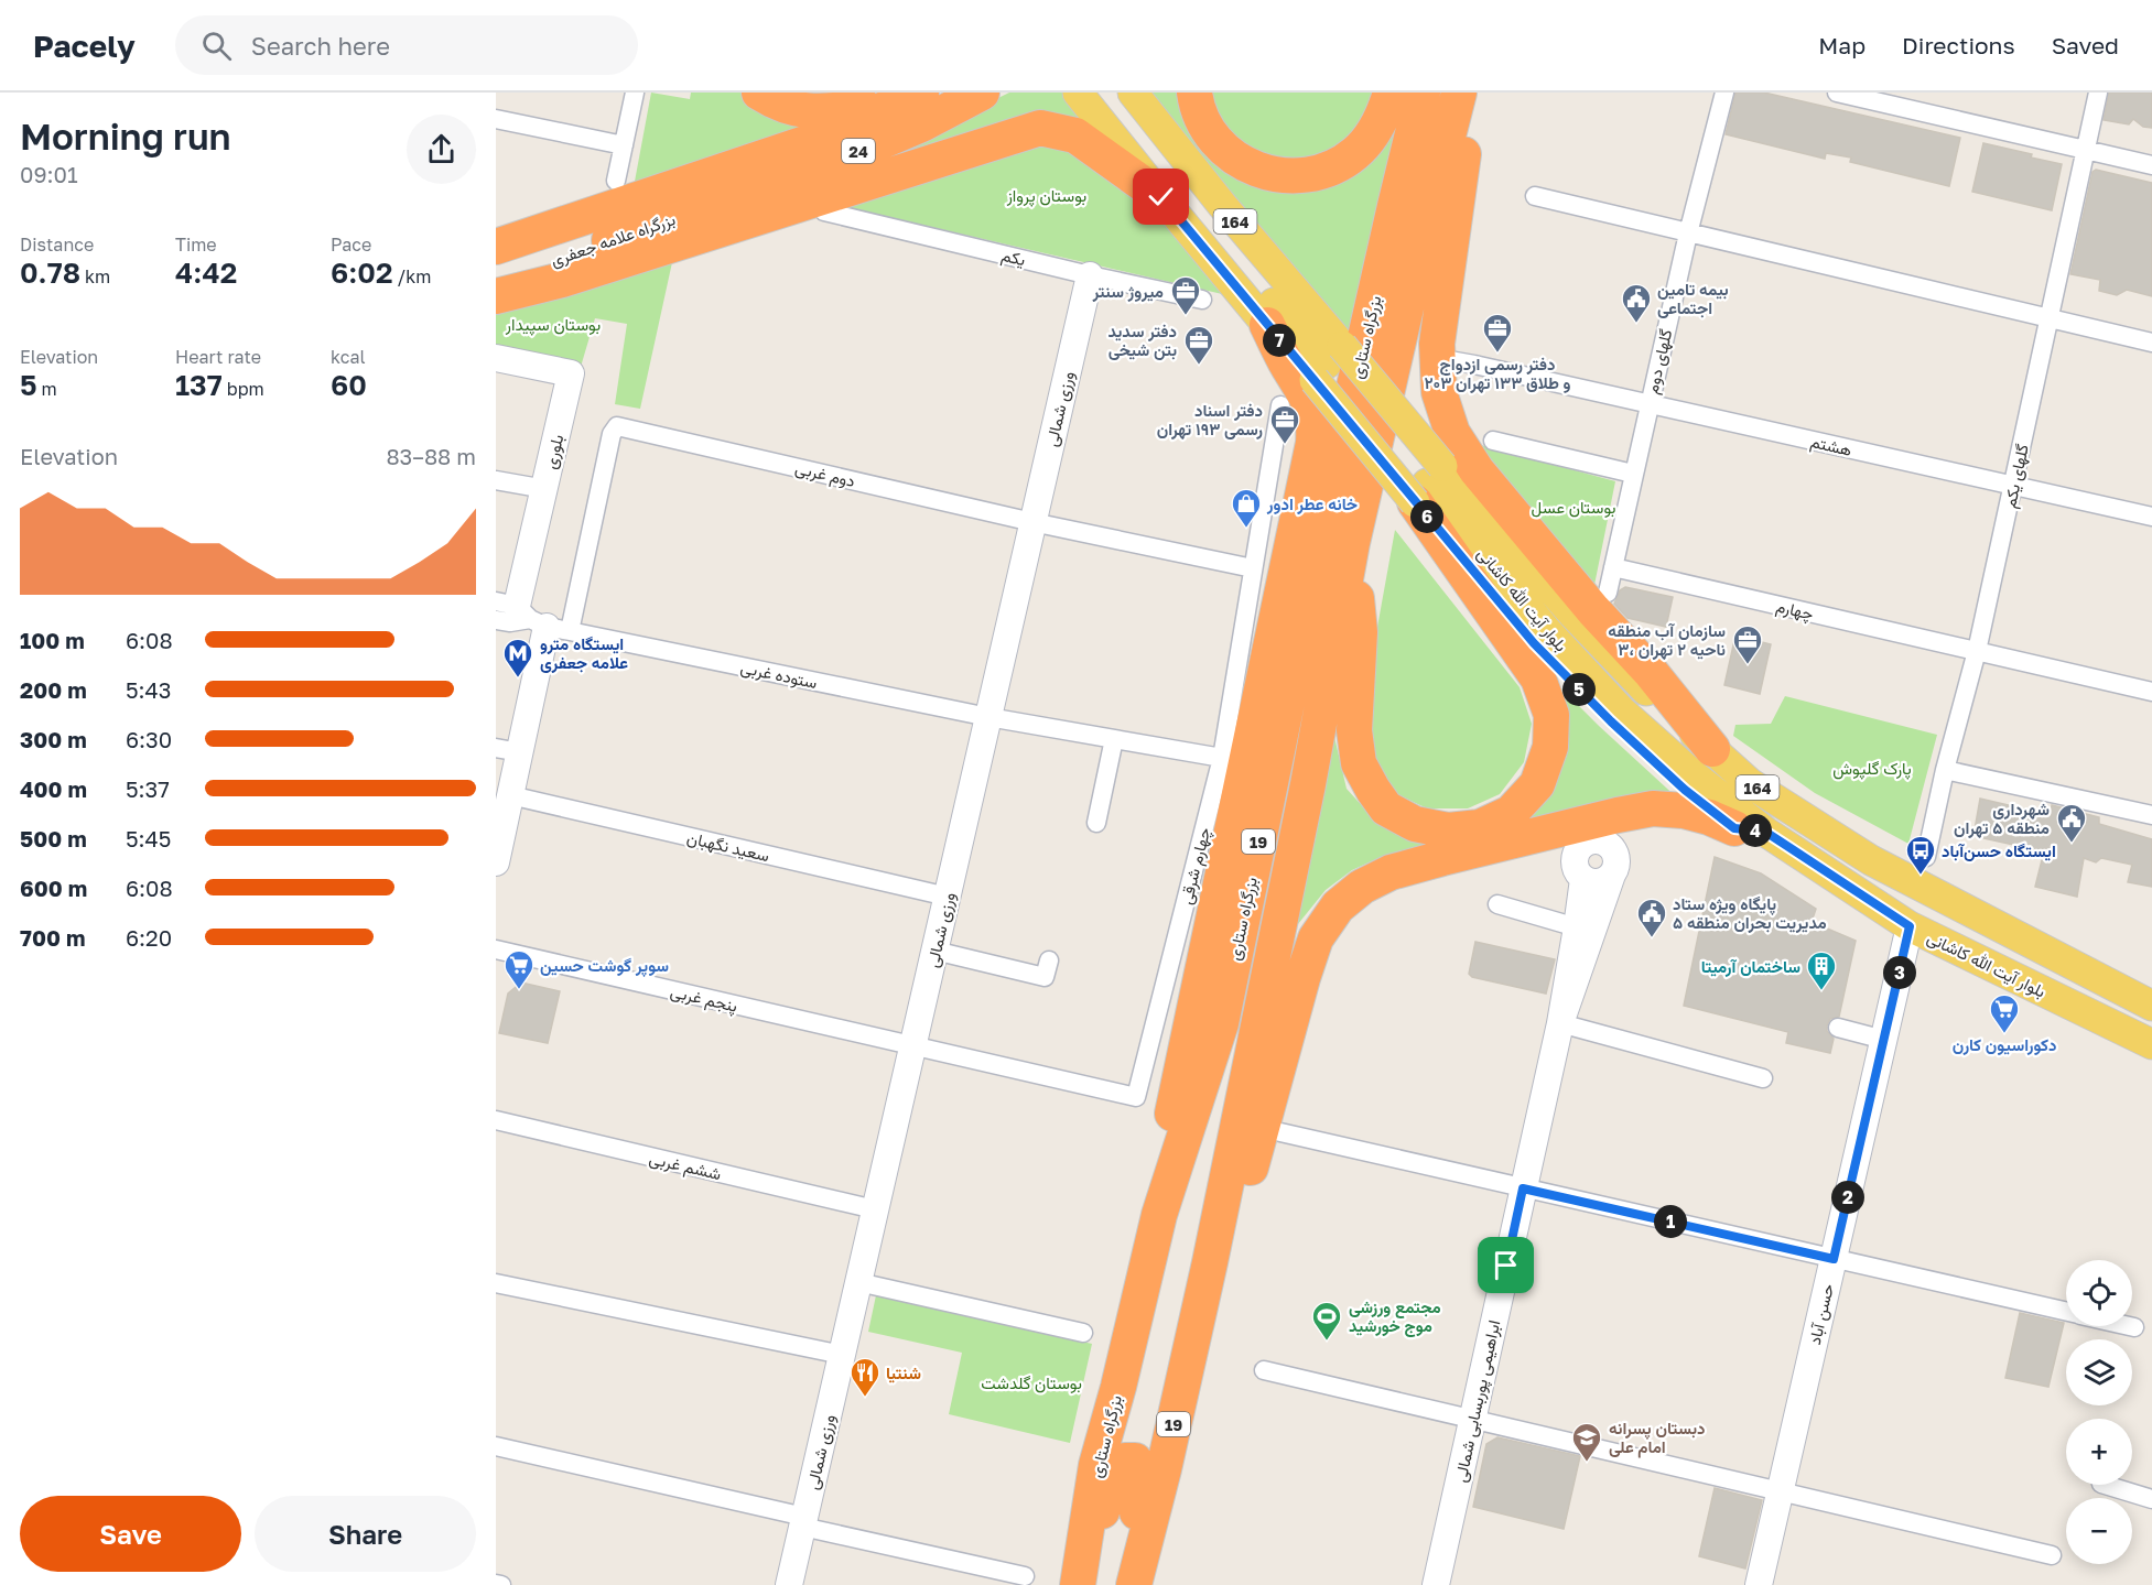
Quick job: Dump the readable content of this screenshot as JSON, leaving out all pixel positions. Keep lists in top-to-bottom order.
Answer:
{
  "streets": {
    "highway": [
      "24",
      "بزرگراه علامه جعفری",
      "بزرگراه ستاری",
      "19"
    ],
    "main road": ["164", "بلوار آیت الله کاشانی"],
    "street": [
      "یکم",
      "گلهای دوم",
      "ورزی شمالی",
      "هشتم",
      "بلوری",
      "دوم غربی",
      "گلهای یکم",
      "چهارم",
      "ستوده غربی",
      "سعید نگهبان",
      "چهارم شرقی",
      "پنجم غربی",
      "ششم غربی",
      "حسن آباد",
      "ابراهیمی پوربسابی شمالی"
    ]
  },
  "crossings": [
    ["24", "بزرگراه علامه جعفری"],
    ["یکم", "ورزی شمالی"],
    ["گلهای دوم", "هشتم"],
    ["گلهای دوم", "چهارم"],
    ["ورزی شمالی", "دوم غربی"],
    ["ورزی شمالی", "ستوده غربی"],
    ["ورزی شمالی", "سعید نگهبان"],
    ["ورزی شمالی", "چهارم شرقی"],
    ["ورزی شمالی", "پنجم غربی"],
    ["ورزی شمالی", "ششم غربی"],
    ["هشتم", "گلهای یکم"],
    ["بلوری", "دوم غربی"],
    ["بلوری", "ستوده غربی"],
    ["بلوری", "سعید نگهبان"],
    ["دوم غربی", "ستوده غربی"],
    ["دوم غربی", "چهارم شرقی"],
    ["گلهای یکم", "چهارم"],
    ["بلوار آیت الله کاشانی", "حسن آباد"],
    ["ستوده غربی", "چهارم شرقی"],
    ["چهارم شرقی", "پنجم غربی"]
  ],
  "parks": [
    "بوستان پرواز",
    "بوستان سپیدار",
    "بوستان عسل",
    "پارک گلپوش",
    "بوستان گلدشت"
  ],
  "places": {
    "office": [
      "میروژ سنتر",
      "دفتر رسمی ازدواج ۲۰۳ و طلاق ۱۳۳ تهران",
      "دفتر سدید بتن شیخی",
      "دفتر اسناد رسمی ۱۹۳ تهران",
      "سازمان آب منطقه ۳، ناحیه ۲ تهران"
    ],
    "public building": ["بیمه تامین اجتماعی", "شهرداری منطقه ۵ تهران", "پایگاه ویژه ستاد مدیریت بحران منطقه ۵"],
    "shop": ["خانه عطر ادور"],
    "metro station": ["ایستگاه مترو علامه جعفری"],
    "bus stop": ["ایستگاه حسن‌آباد"],
    "supermarket": ["سوپر گوشت حسین", "دکوراسیون کارن"],
    "building": ["ساختمان آرمیتا"],
    "sports": ["مجتمع ورزشی موج خورشید"],
    "restaurant": ["شنتیا"],
    "school or university": ["دبستان پسرانه امام علی"]
  },
  "page": {
    "header": "Pacely",
    "search": "Search here",
    "nav": ["Map", "Directions", "Saved"],
    "heading": ["Morning run", "09:01"],
    "stats": [
      ["Distance", "0.78 km"],
      ["Time", "4:42"],
      ["Pace", "6:02 /km"],
      ["Elevation", "5 m"],
      ["Heart rate", "137 bpm"],
      ["kcal", "60"]
    ],
    "pins": [
      "7",
      "6",
      "5",
      "4",
      "3",
      "2",
      "1"
    ],
    "chart": ["Elevation", "83–88 m"],
    "list": [
      {
        "name": "100 m",
        "note": "6:08"
      },
      {
        "name": "200 m",
        "note": "5:43"
      },
      {
        "name": "300 m",
        "note": "6:30"
      },
      {
        "name": "400 m",
        "note": "5:37"
      },
      {
        "name": "500 m",
        "note": "5:45"
      },
      {
        "name": "600 m",
        "note": "6:08"
      },
      {
        "name": "700 m",
        "note": "6:20"
      }
    ],
    "map_buttons": ["+", "−"],
    "buttons": ["Save", "Share"]
  }
}
